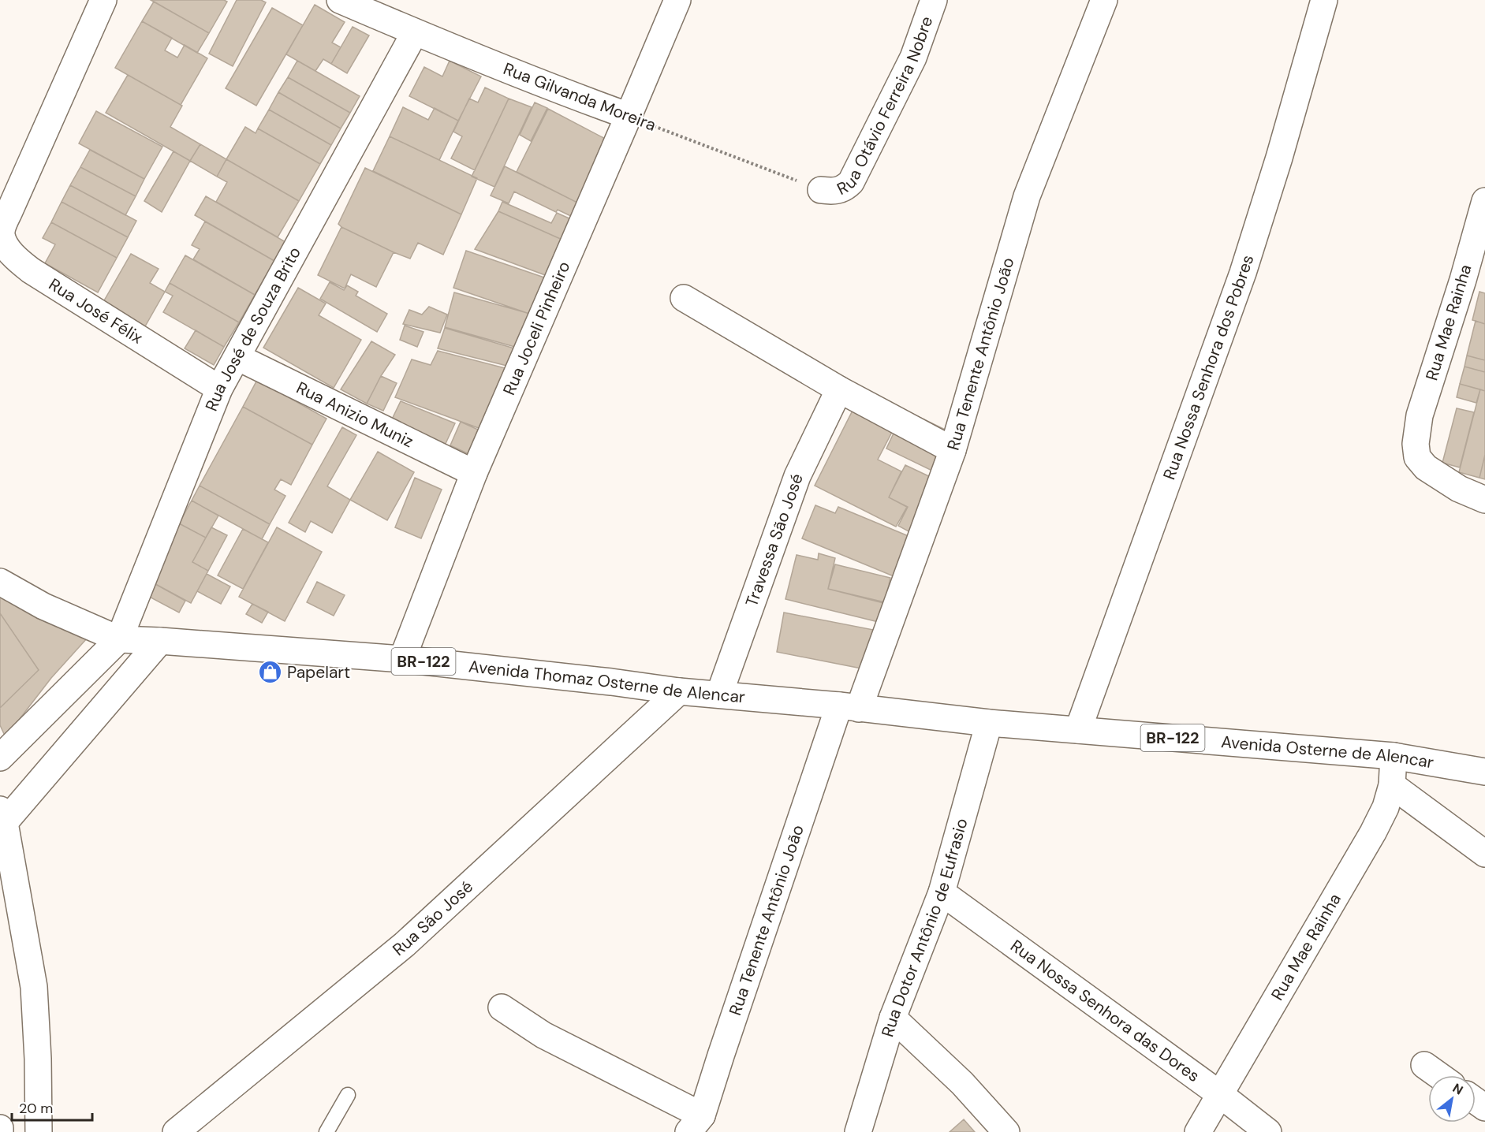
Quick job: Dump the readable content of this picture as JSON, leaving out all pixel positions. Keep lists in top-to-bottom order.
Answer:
{
  "streets": {
    "main road": [
      "Rua Gilvanda Moreira",
      "Rua Otávio Ferreira Nobre",
      "Rua José Félix",
      "Rua Mae Rainha",
      "Rua Joceli Pinheiro",
      "Rua José de Souza Brito",
      "Rua Tenente Antônio João",
      "Rua Nossa Senhora dos Pobres",
      "Rua Anizio Muniz",
      "Travessa São José",
      "BR-122",
      "Avenida Thomaz Osterne de Alencar",
      "Avenida Osterne de Alencar",
      "Rua São José",
      "Rua Dotor Antônio de Eufrasio",
      "Rua Nossa Senhora das Dores"
    ]
  },
  "crossings": [
    ["Rua Gilvanda Moreira", "Rua Otávio Ferreira Nobre"],
    ["Rua Gilvanda Moreira", "Rua Joceli Pinheiro"],
    ["Rua Gilvanda Moreira", "Rua José de Souza Brito"],
    ["Rua José Félix", "Rua José de Souza Brito"],
    ["Rua Mae Rainha", "Avenida Osterne de Alencar"],
    ["Rua Mae Rainha", "Rua Nossa Senhora das Dores"],
    ["Rua Joceli Pinheiro", "Rua Anizio Muniz"],
    ["Rua Joceli Pinheiro", "Avenida Thomaz Osterne de Alencar"],
    ["Rua José de Souza Brito", "Rua Anizio Muniz"],
    ["Rua José de Souza Brito", "Avenida Thomaz Osterne de Alencar"],
    ["Rua Tenente Antônio João", "Avenida Thomaz Osterne de Alencar"],
    ["Rua Tenente Antônio João", "Avenida Osterne de Alencar"],
    ["Rua Nossa Senhora dos Pobres", "Avenida Osterne de Alencar"],
    ["Travessa São José", "Avenida Thomaz Osterne de Alencar"],
    ["Avenida Thomaz Osterne de Alencar", "Avenida Osterne de Alencar"],
    ["Avenida Thomaz Osterne de Alencar", "Rua São José"],
    ["Avenida Osterne de Alencar", "Rua Dotor Antônio de Eufrasio"],
    ["Rua Dotor Antônio de Eufrasio", "Rua Nossa Senhora das Dores"]
  ],
  "places": {
    "shop": ["Papelart"]
  },
  "scale_bar": "20 m",
  "north": "top right"
}
